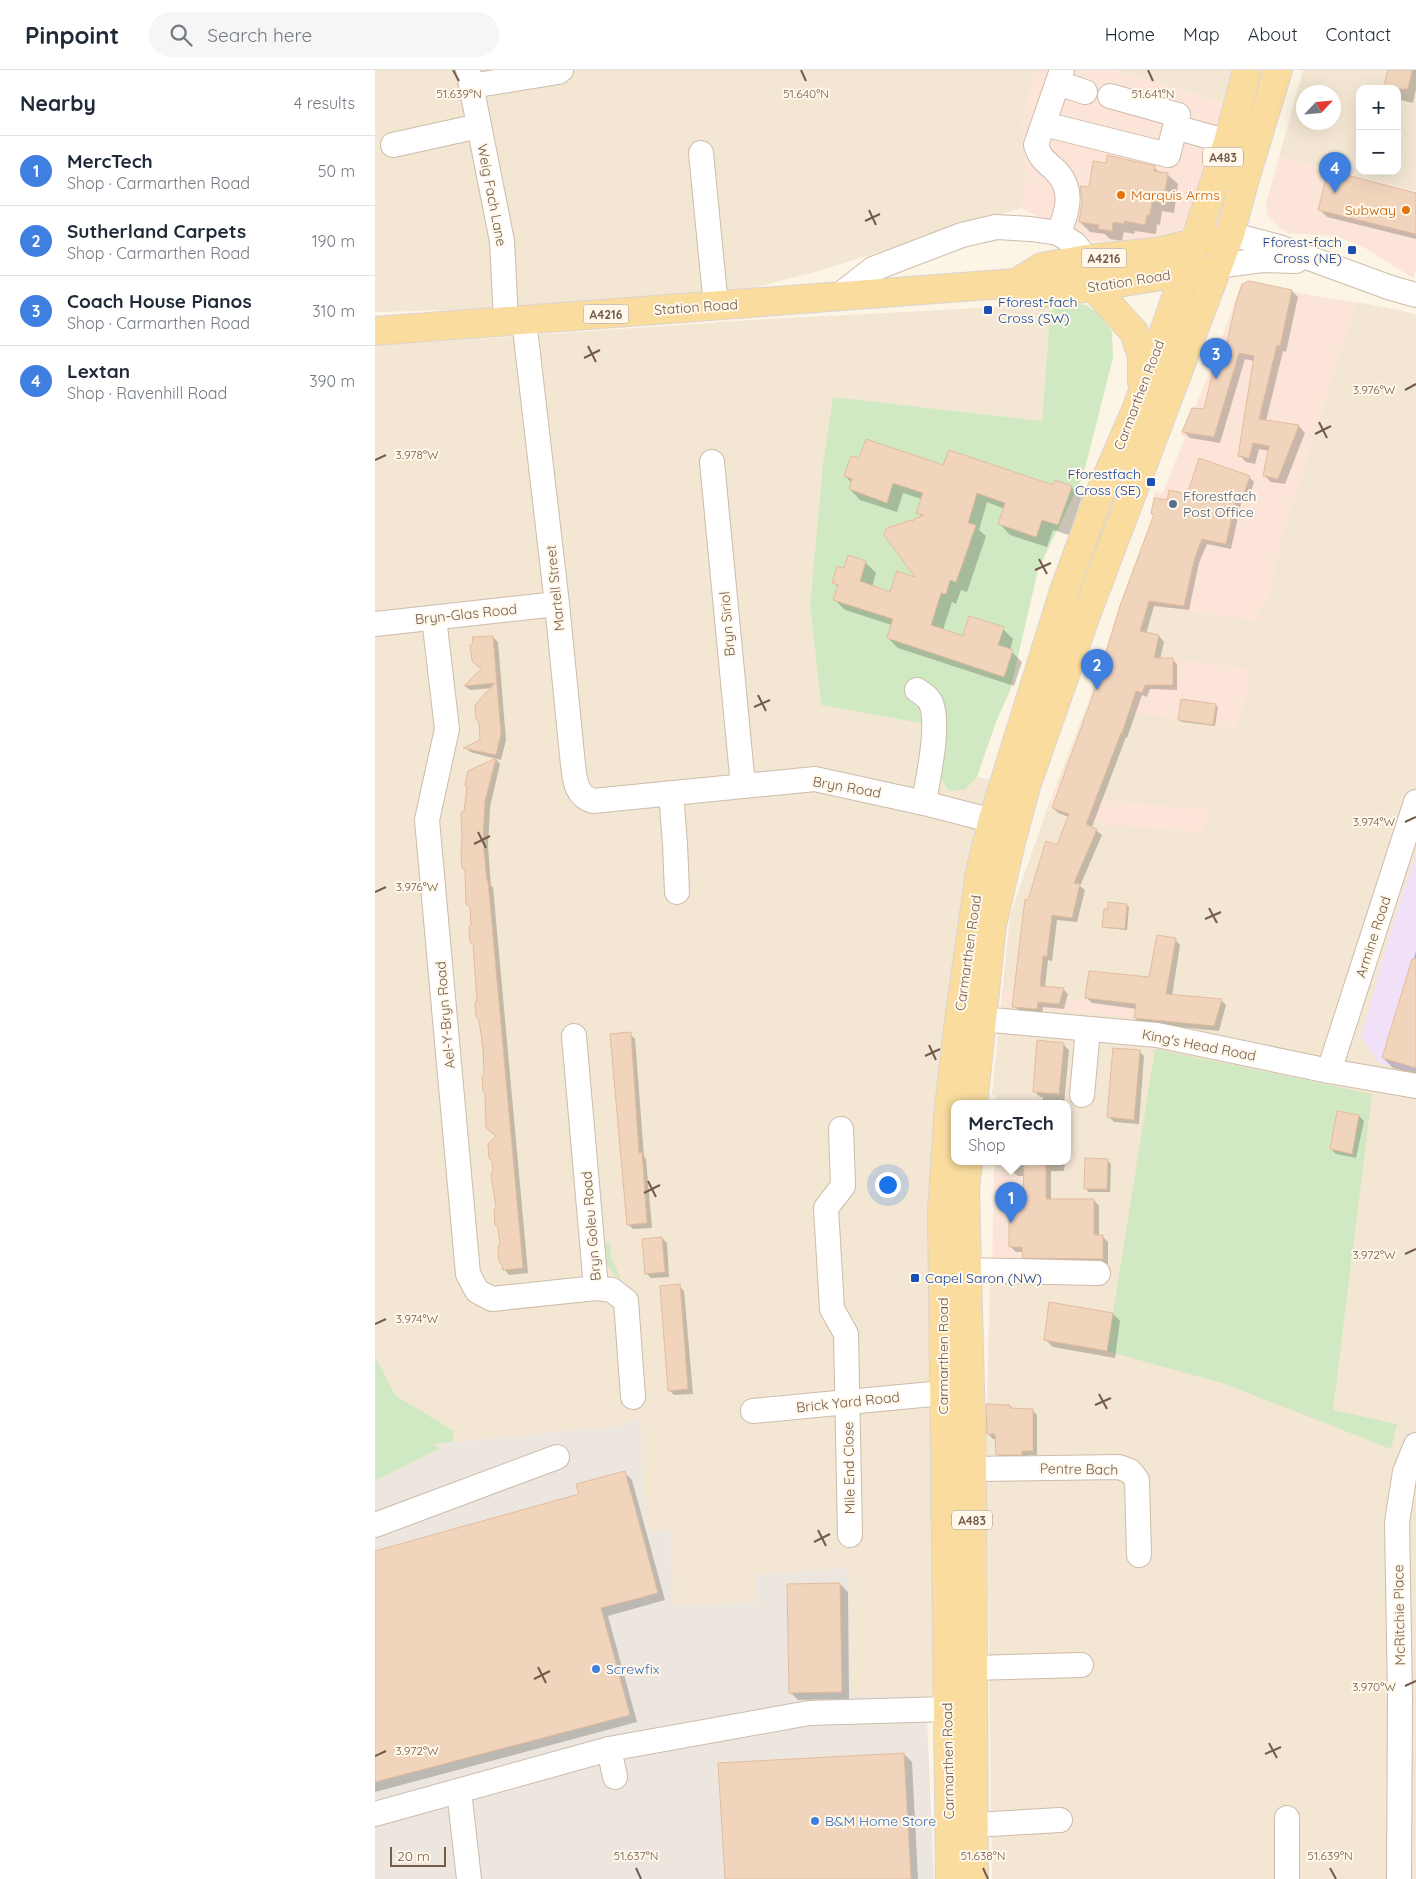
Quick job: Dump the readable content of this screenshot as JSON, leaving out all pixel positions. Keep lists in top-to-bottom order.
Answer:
{
  "streets": {
    "main road": [
      "A483",
      "A4216",
      "Station Road",
      "Carmarthen Road"
    ],
    "street": [
      "Weig Fach Lane",
      "Martell Street",
      "Bryn-Glas Road",
      "Bryn Siriol",
      "Bryn Road",
      "Armine Road",
      "Ael-Y-Bryn Road",
      "King's Head Road",
      "Bryn Goleu Road",
      "Brick Yard Road",
      "Mile End Close",
      "Pentre Bach",
      "McRitchie Place"
    ]
  },
  "crossings": [
    ["Weig Fach Lane", "Station Road"],
    ["Weig Fach Lane", "Martell Street"],
    ["Station Road", "Carmarthen Road"],
    ["Station Road", "Martell Street"],
    ["Carmarthen Road", "Bryn Road"],
    ["Carmarthen Road", "King's Head Road"],
    ["Carmarthen Road", "Brick Yard Road"],
    ["Carmarthen Road", "Pentre Bach"],
    ["Martell Street", "Bryn-Glas Road"],
    ["Martell Street", "Bryn Road"],
    ["Bryn-Glas Road", "Ael-Y-Bryn Road"],
    ["Bryn Siriol", "Bryn Road"],
    ["Armine Road", "King's Head Road"],
    ["Ael-Y-Bryn Road", "Bryn Goleu Road"],
    ["Brick Yard Road", "Mile End Close"]
  ],
  "places": {
    "other": [
      "Marquis Arms",
      "Subway",
      "Fforestfach Post Office",
      "Screwfix",
      "B&M Home Store"
    ],
    "transit": [
      "Fforest-fach Cross (NE)",
      "Fforest-fach Cross (SW)",
      "Fforestfach Cross (SE)",
      "Capel Saron (NW)"
    ]
  },
  "scale_bar": "20 m",
  "north": "top right",
  "page": {
    "header": "Pinpoint",
    "search": "Search here",
    "nav": [
      "Home",
      "Map",
      "About",
      "Contact"
    ],
    "heading": ["Nearby", "4 results"],
    "map_buttons": ["+", "−"],
    "list": [
      {
        "mark": "1",
        "name": "MercTech",
        "note": "Shop · Carmarthen Road",
        "value": "50 m"
      },
      {
        "mark": "2",
        "name": "Sutherland Carpets",
        "note": "Shop · Carmarthen Road",
        "value": "190 m"
      },
      {
        "mark": "3",
        "name": "Coach House Pianos",
        "note": "Shop · Carmarthen Road",
        "value": "310 m"
      },
      {
        "mark": "4",
        "name": "Lextan",
        "note": "Shop · Ravenhill Road",
        "value": "390 m"
      }
    ],
    "pins": [
      "4",
      "3",
      "2",
      "1"
    ],
    "popup": ["MercTech", "Shop"],
    "scale": "20 m"
  },
  "coordinates": [
    "51.639°N",
    "51.640°N",
    "51.641°N",
    "3.976°W",
    "3.978°W",
    "3.974°W",
    "3.972°W",
    "3.970°W",
    "51.637°N",
    "51.638°N"
  ]
}
